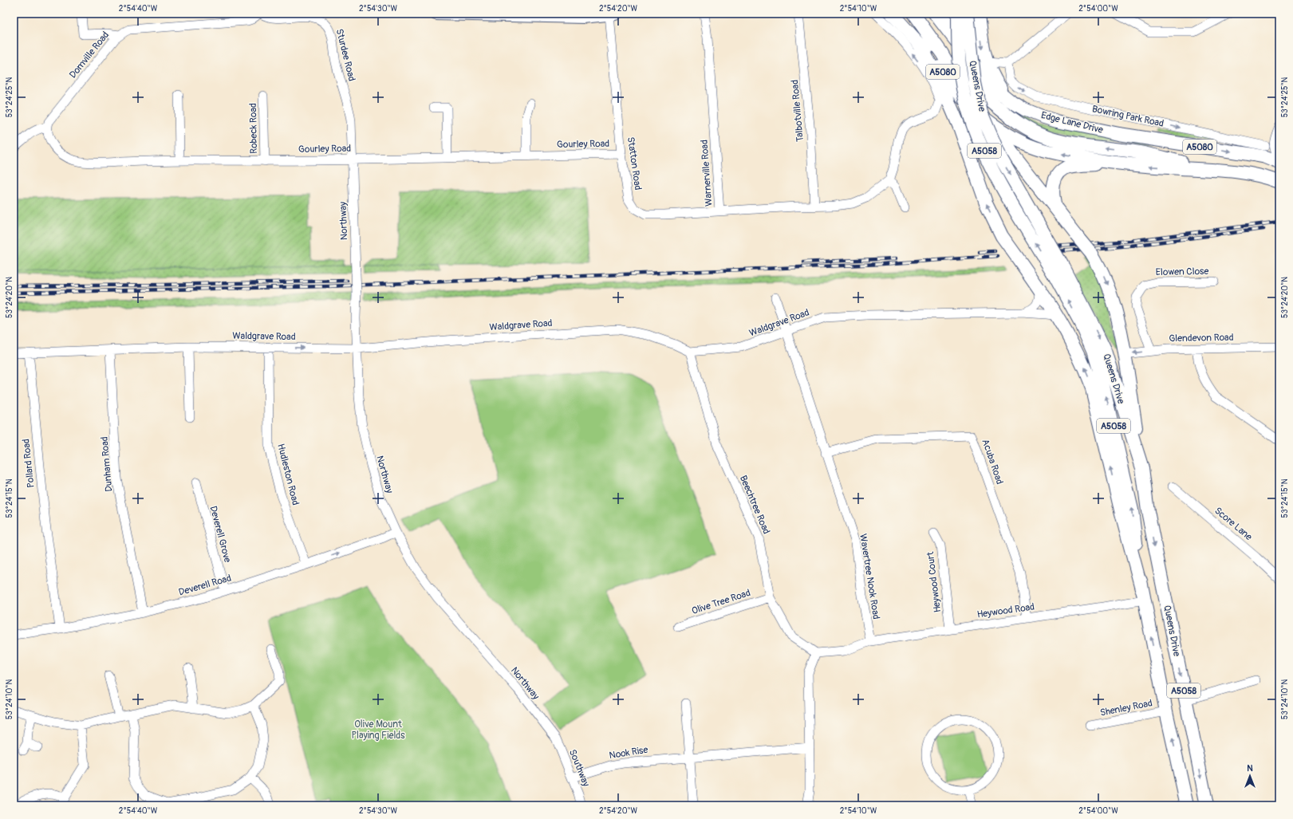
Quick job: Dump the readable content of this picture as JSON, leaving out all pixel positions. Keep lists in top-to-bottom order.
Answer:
{
  "streets": {
    "highway": [
      "A5080",
      "Queens Drive",
      "Bowring Park Road",
      "Edge Lane Drive",
      "A5058"
    ],
    "street": [
      "Domville Road",
      "Sturdee Road",
      "Talbotville Road",
      "Robeck Road",
      "Gourley Road",
      "Statton Road",
      "Warnerville Road",
      "Northway",
      "Elowen Close",
      "Waldgrave Road",
      "Glendevon Road",
      "Acuba Road",
      "Pollard Road",
      "Dunham Road",
      "Hudleston Road",
      "Beechtree Road",
      "Score Lane",
      "Deverell Grove",
      "Wavertree Nook Road",
      "Heywood Court",
      "Deverell Road",
      "Olive Tree Road",
      "Heywood Road",
      "Shenley Road",
      "Nook Rise",
      "Southway"
    ]
  },
  "crossings": [
    ["Domville Road", "Sturdee Road"],
    ["Domville Road", "Gourley Road"],
    ["Sturdee Road", "Gourley Road"],
    ["Sturdee Road", "Northway"],
    ["Queens Drive", "A5058"],
    ["Queens Drive", "Heywood Road"],
    ["Queens Drive", "Shenley Road"],
    ["Talbotville Road", "Warnerville Road"],
    ["Bowring Park Road", "Edge Lane Drive"],
    ["Robeck Road", "Gourley Road"],
    ["Gourley Road", "Statton Road"],
    ["Gourley Road", "Northway"],
    ["A5058", "Waldgrave Road"],
    ["A5058", "Glendevon Road"],
    ["A5058", "Heywood Road"],
    ["Statton Road", "Warnerville Road"],
    ["Northway", "Waldgrave Road"],
    ["Northway", "Deverell Road"],
    ["Northway", "Southway"],
    ["Elowen Close", "Glendevon Road"],
    ["Waldgrave Road", "Pollard Road"],
    ["Waldgrave Road", "Dunham Road"],
    ["Waldgrave Road", "Hudleston Road"],
    ["Waldgrave Road", "Beechtree Road"],
    ["Waldgrave Road", "Wavertree Nook Road"],
    ["Acuba Road", "Wavertree Nook Road"],
    ["Acuba Road", "Heywood Road"],
    ["Pollard Road", "Deverell Road"],
    ["Dunham Road", "Deverell Road"],
    ["Hudleston Road", "Deverell Road"],
    ["Beechtree Road", "Olive Tree Road"],
    ["Deverell Grove", "Deverell Road"],
    ["Wavertree Nook Road", "Heywood Road"],
    ["Heywood Court", "Heywood Road"],
    ["Nook Rise", "Southway"]
  ],
  "one_way": ["Bowring Park Road"],
  "parks": ["Olive Mount Playing Fields"],
  "north": "top",
  "coordinates": [
    "2°54'40\"W",
    "2°54'30\"W",
    "2°54'20\"W",
    "2°54'10\"W",
    "2°54'00\"W",
    "53°24'25\"N",
    "53°24'20\"N",
    "53°24'15\"N",
    "53°24'10\"N"
  ]
}
